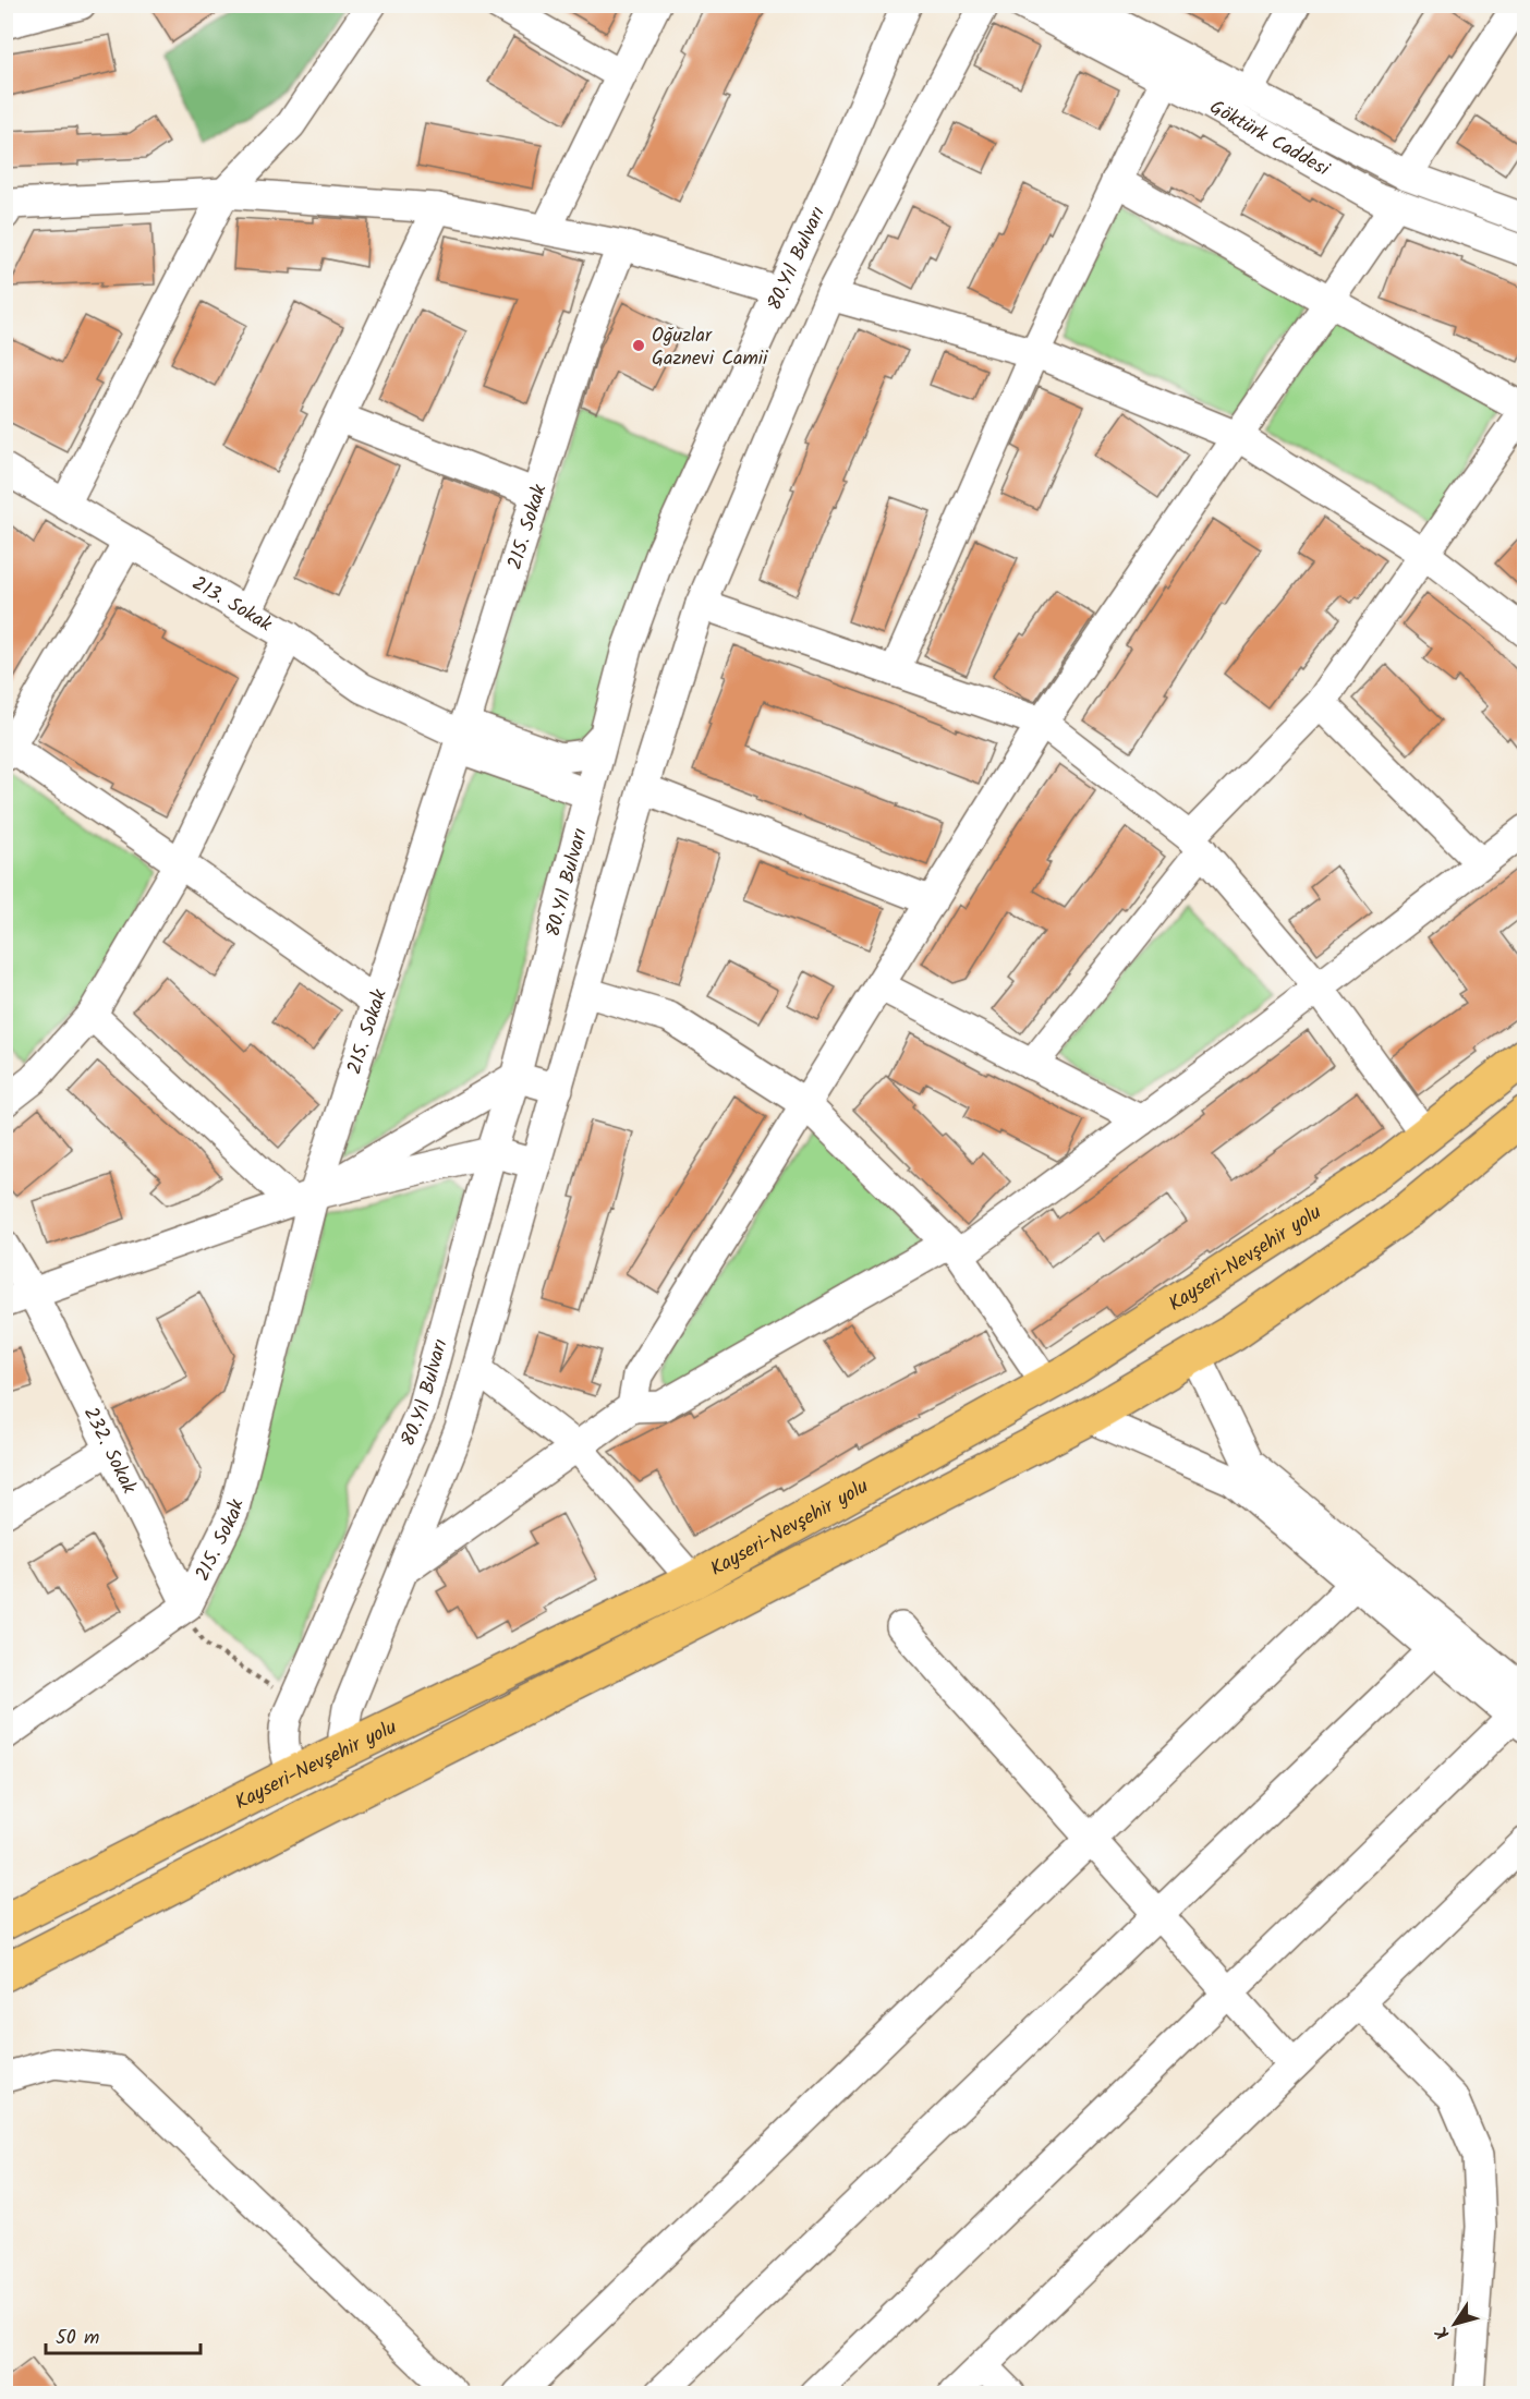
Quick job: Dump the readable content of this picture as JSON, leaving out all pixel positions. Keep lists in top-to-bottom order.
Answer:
{
  "streets": {
    "highway": ["Kayseri-Nevşehir yolu"],
    "street": [
      "Göktürk Caddesi",
      "80.Yıl Bulvarı",
      "215. Sokak",
      "213. Sokak",
      "232. Sokak"
    ]
  },
  "crossings": [
    ["80.Yıl Bulvarı", "213. Sokak"],
    ["80.Yıl Bulvarı", "Kayseri-Nevşehir yolu"],
    ["215. Sokak", "213. Sokak"],
    ["215. Sokak", "232. Sokak"]
  ],
  "places": ["Oğuzlar Gaznevi Camii"],
  "scale_bar": "50 m",
  "north": "bottom left"
}
